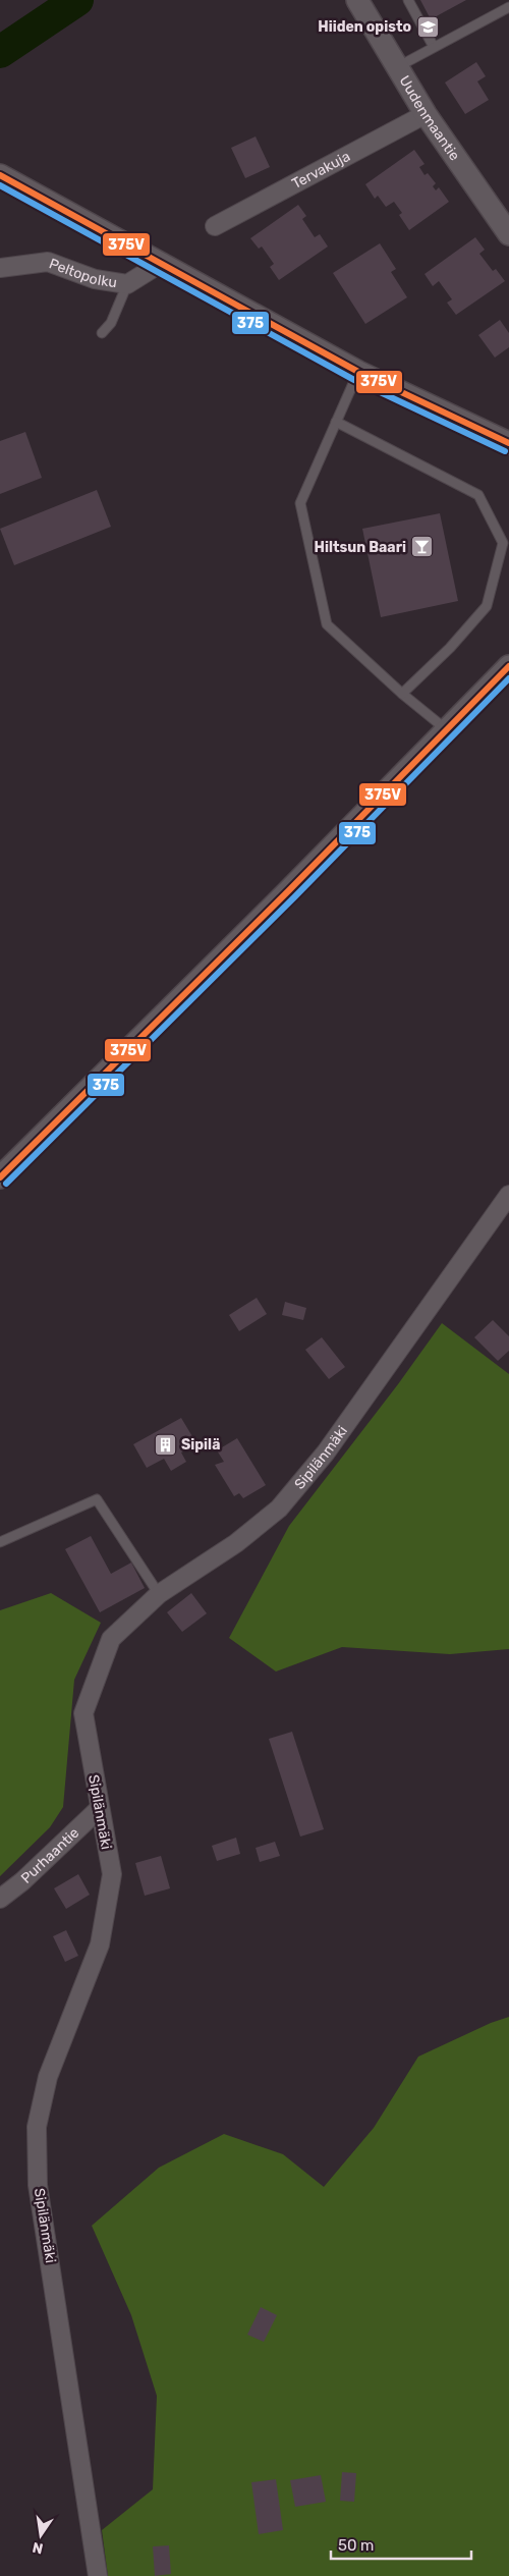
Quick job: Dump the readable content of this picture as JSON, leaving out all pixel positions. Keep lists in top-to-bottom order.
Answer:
{
  "streets": {
    "street": [
      "Uudenmaantie",
      "Tervakuja",
      "Peltopolku",
      "Sipilänmäki",
      "Purhaantie"
    ]
  },
  "crossings": [
    ["Uudenmaantie", "Tervakuja"],
    ["Sipilänmäki", "Purhaantie"]
  ],
  "places": {
    "school or university": ["Hiiden opisto"],
    "bar": ["Hiltsun Baari"],
    "building": ["Sipilä"]
  },
  "lines": ["transit line 375V", "transit line 375"],
  "scale_bar": "50 m",
  "north": "bottom"
}
